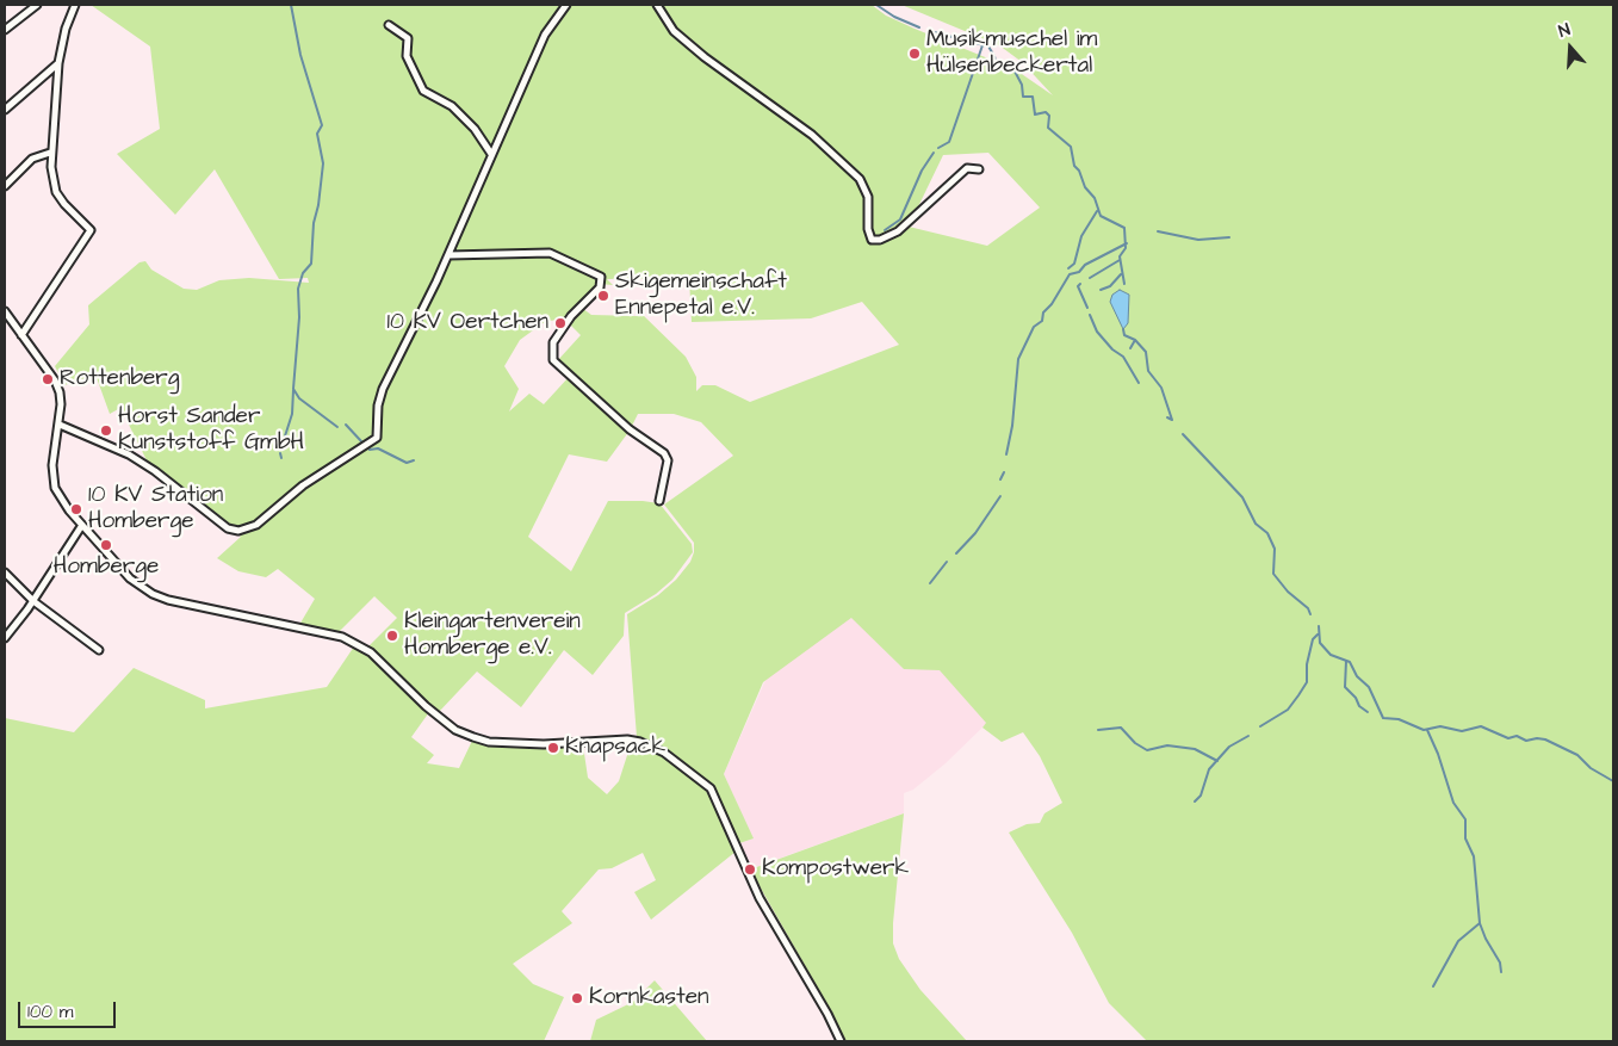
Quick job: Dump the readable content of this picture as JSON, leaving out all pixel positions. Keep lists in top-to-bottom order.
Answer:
{
  "places": [
    "Musikmuschel im Hülsenbeckertal",
    "Skigemeinschaft Ennepetal e.V.",
    "10 KV Oertchen",
    "Rottenberg",
    "Horst Sander Kunststoff GmbH",
    "10 KV Station Homberge",
    "Homberge",
    "Kleingartenverein Homberge e.V.",
    "Knapsack",
    "Kompostwerk",
    "Kornkasten"
  ],
  "scale_bar": "100 m",
  "north": "top"
}
